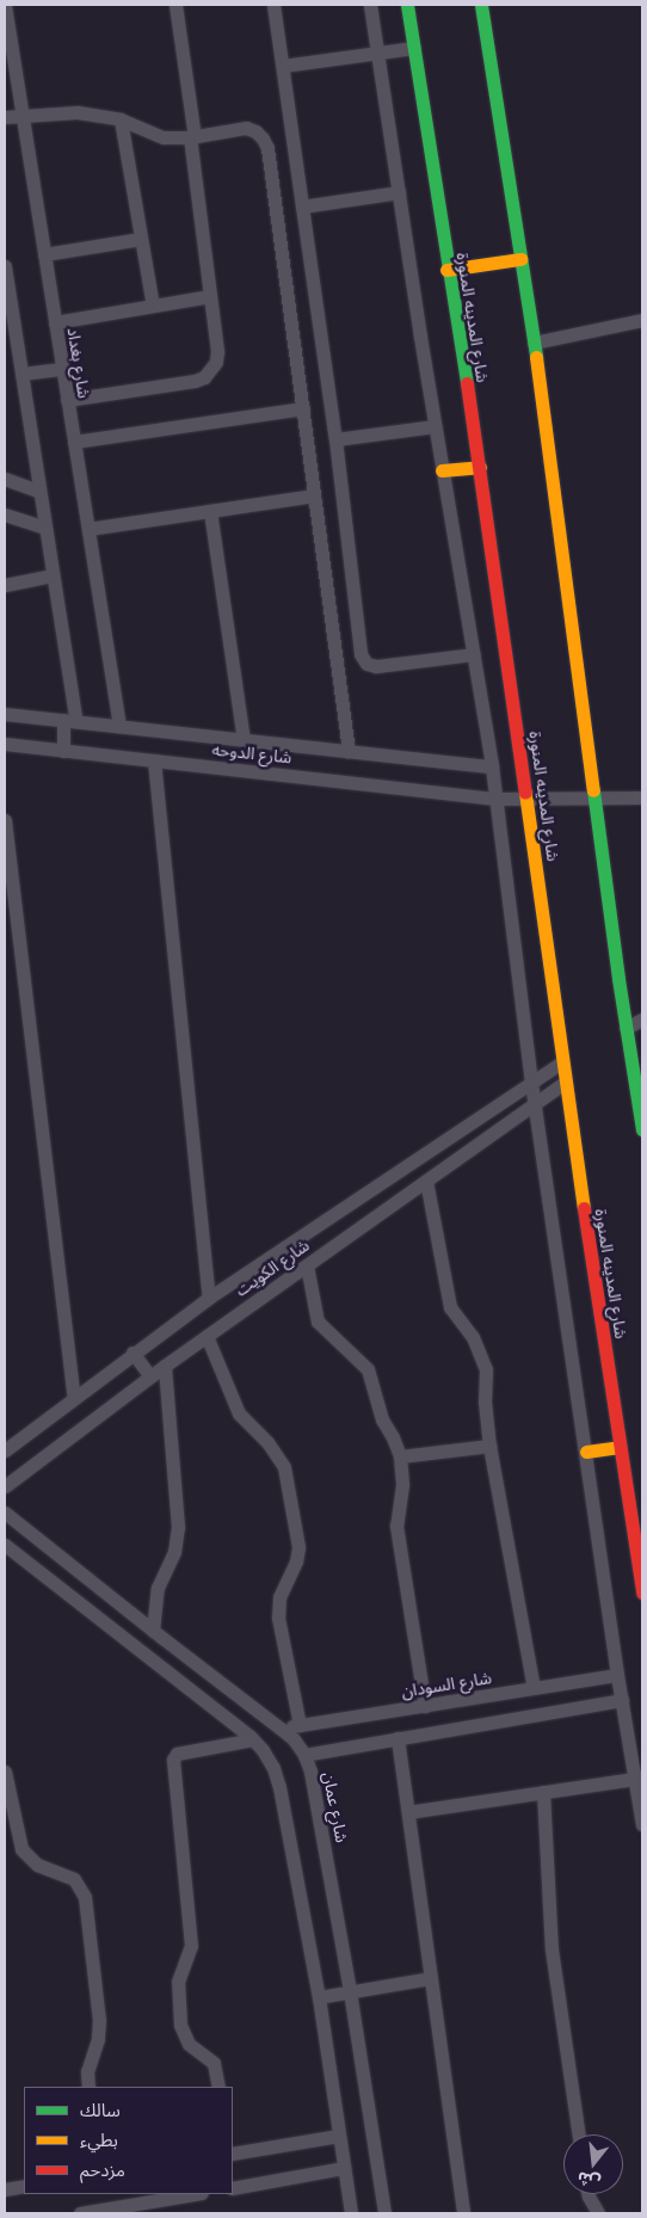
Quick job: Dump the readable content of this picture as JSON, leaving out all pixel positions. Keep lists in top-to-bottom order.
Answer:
{
  "streets": {
    "main road": ["شارع المدينه المنورة"],
    "street": [
      "شارع بغداد",
      "شارع الدوحه",
      "شارع الكويت",
      "شارع السودان",
      "شارع عمان"
    ]
  },
  "crossings": [
    ["شارع المدينه المنورة", "شارع الدوحه"],
    ["شارع المدينه المنورة", "شارع الكويت"],
    ["شارع بغداد", "شارع الدوحه"],
    ["شارع السودان", "شارع عمان"]
  ],
  "legend": ["سالك", "بطيء", "مزدحم"],
  "north": "bottom"
}
